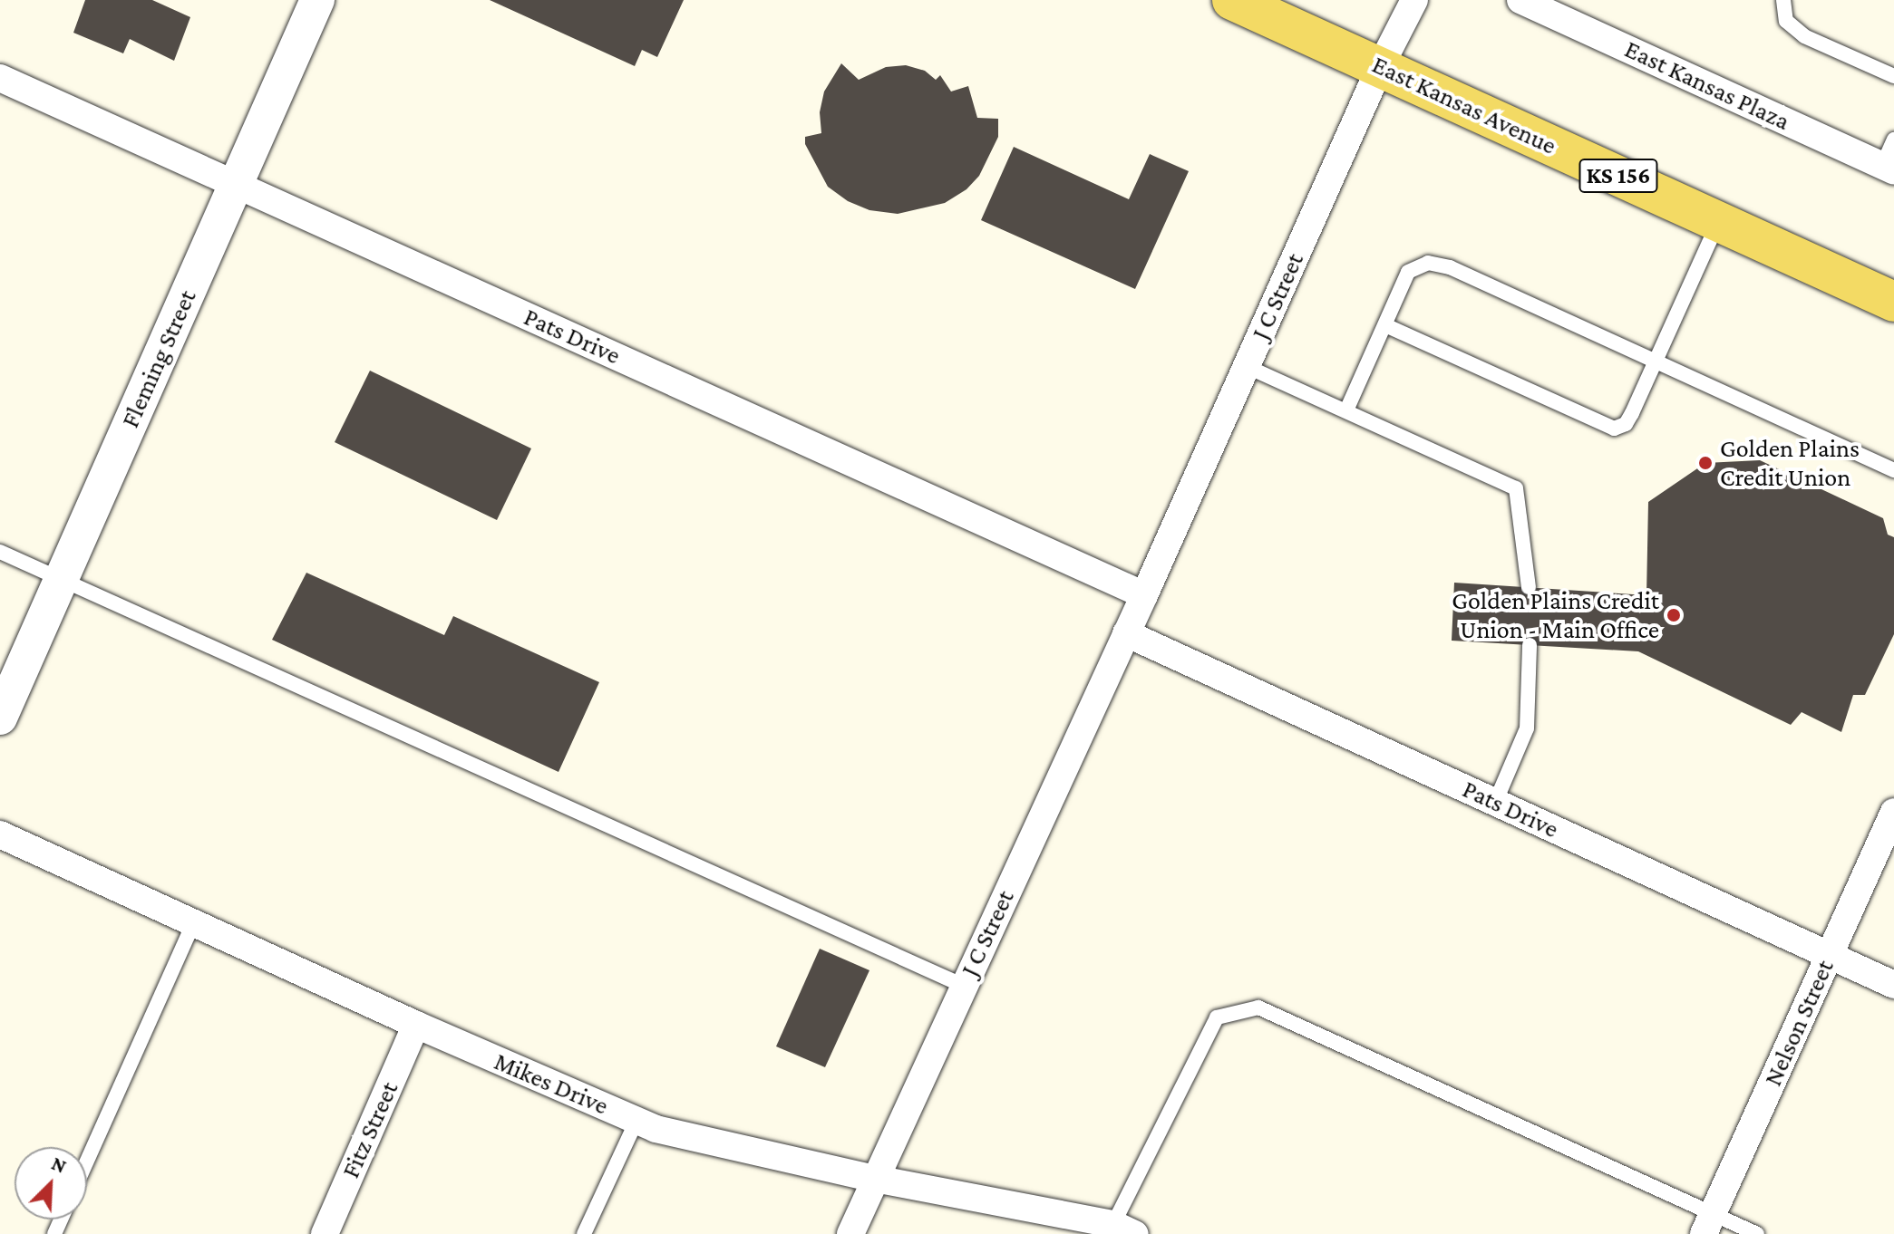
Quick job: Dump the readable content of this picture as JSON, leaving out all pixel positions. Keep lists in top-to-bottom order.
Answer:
{
  "streets": {
    "main road": ["East Kansas Avenue", "KS 156"],
    "street": [
      "East Kansas Plaza",
      "J C Street",
      "Pats Drive",
      "Fleming Street",
      "Nelson Street",
      "Mikes Drive",
      "Fitz Street"
    ]
  },
  "crossings": [
    ["East Kansas Avenue", "J C Street"],
    ["J C Street", "Pats Drive"],
    ["J C Street", "Mikes Drive"],
    ["Pats Drive", "Fleming Street"],
    ["Pats Drive", "Nelson Street"],
    ["Mikes Drive", "Fitz Street"]
  ],
  "places": ["Golden Plains Credit Union", "Golden Plains Credit Union - Main Office"],
  "north": "top right"
}
